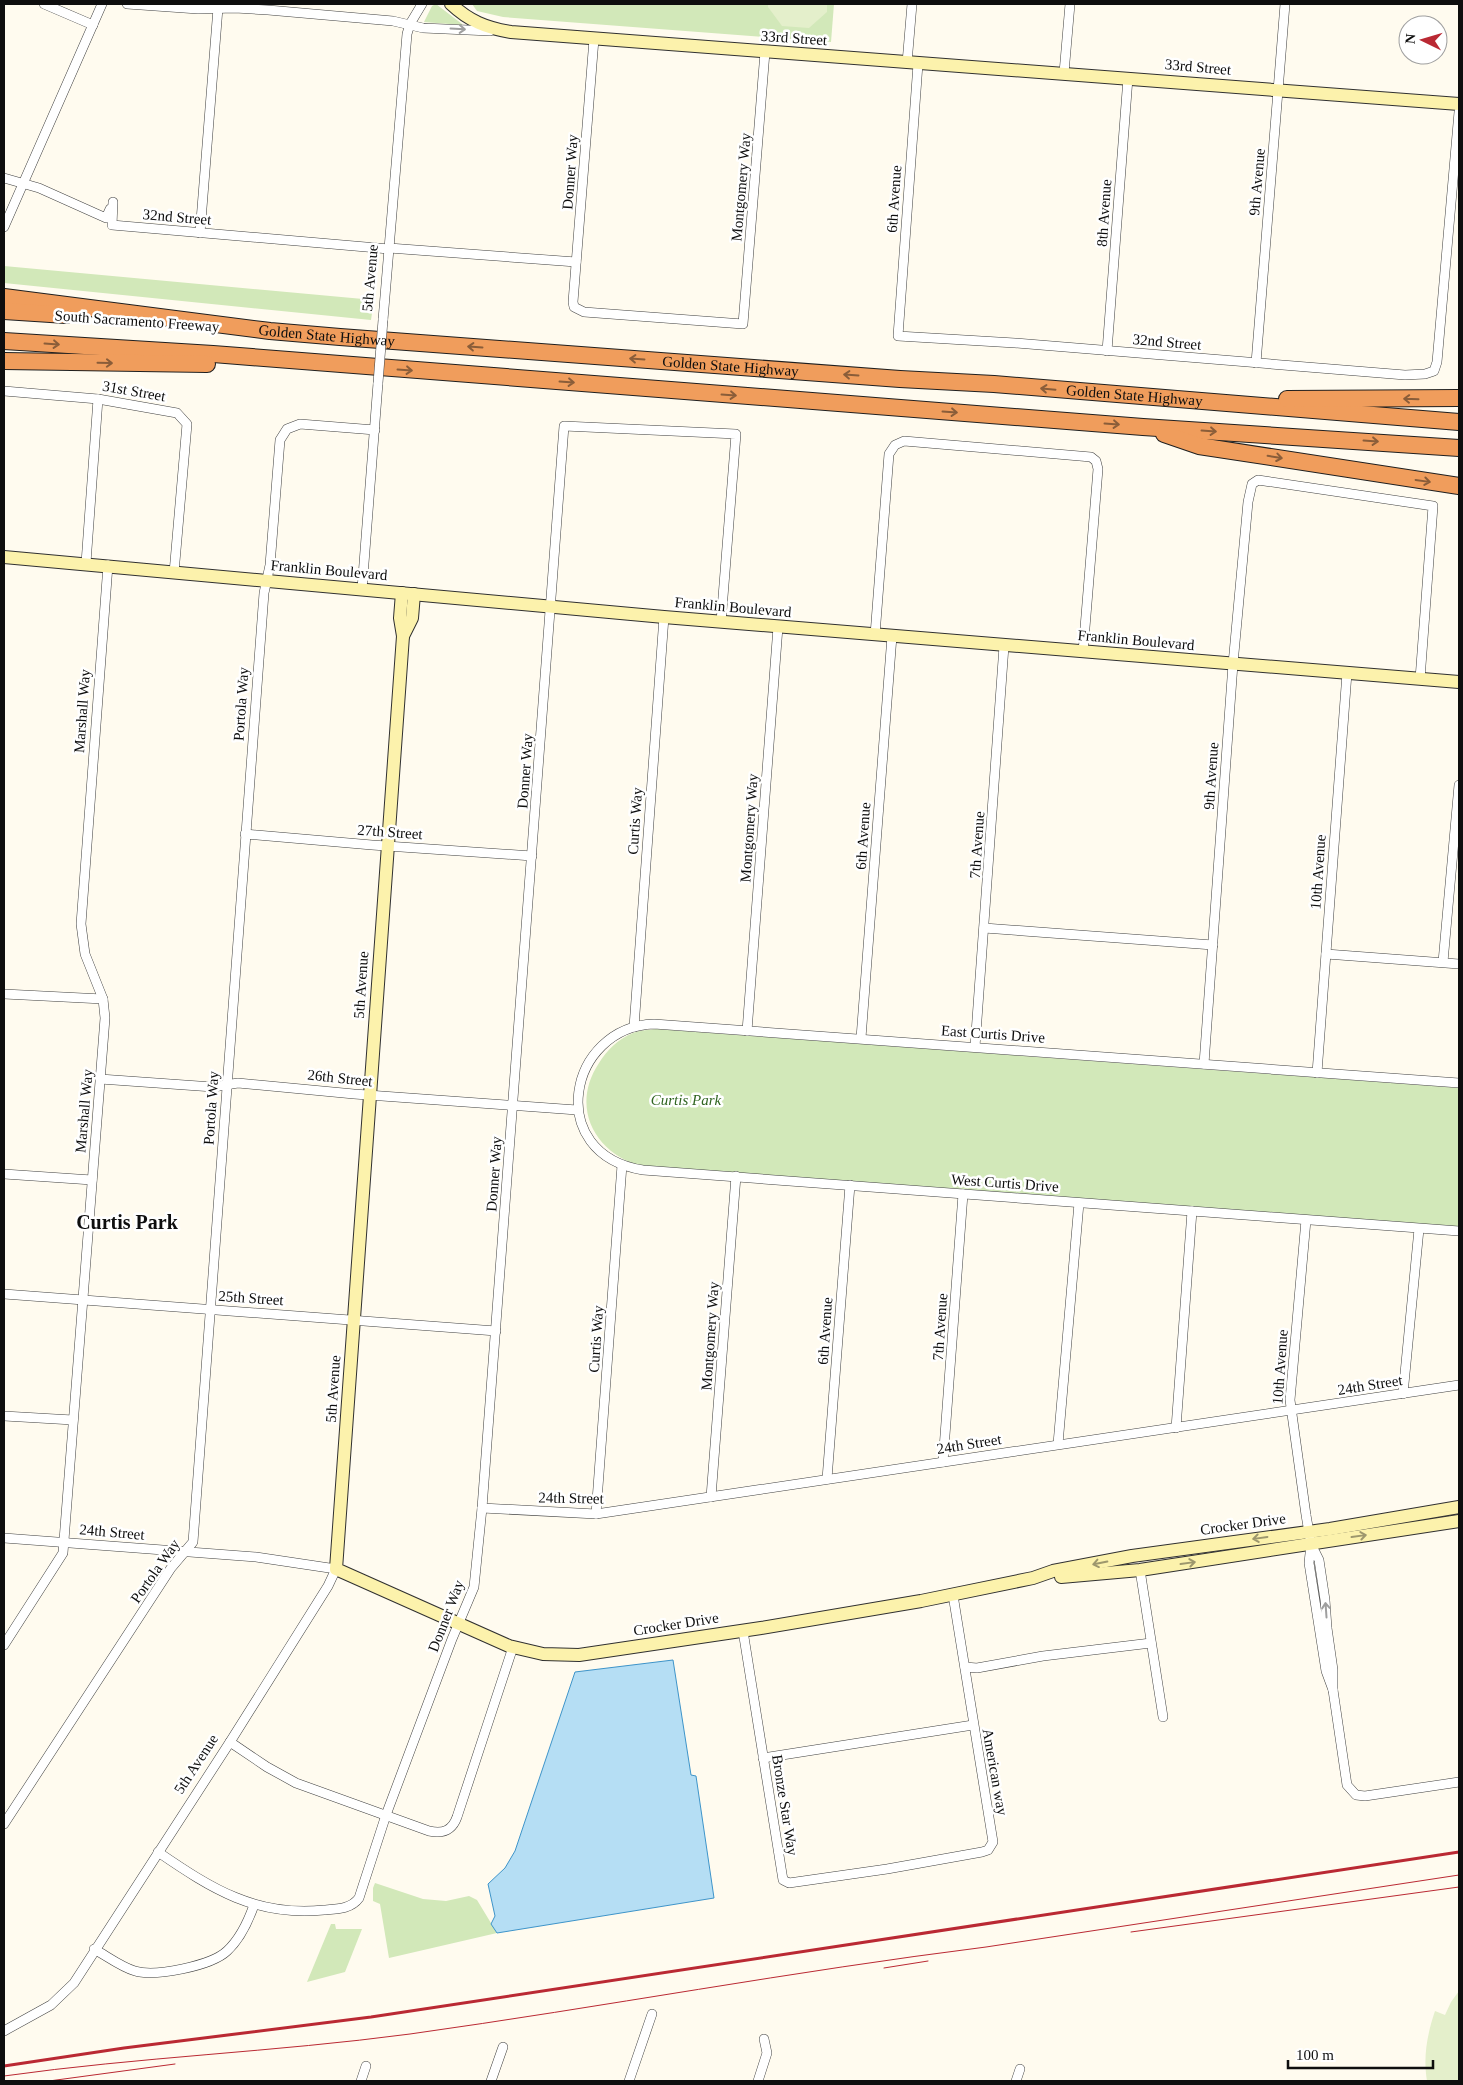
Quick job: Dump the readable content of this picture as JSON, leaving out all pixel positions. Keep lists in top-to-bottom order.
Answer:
{
  "streets": {
    "highway": ["South Sacramento Freeway", "Golden State Highway"],
    "street": [
      "33rd Street",
      "Donner Way",
      "9th Avenue",
      "Montgomery Way",
      "6th Avenue",
      "8th Avenue",
      "32nd Street",
      "5th Avenue",
      "31st Street",
      "Franklin Boulevard",
      "Portola Way",
      "Marshall Way",
      "Curtis Way",
      "27th Street",
      "7th Avenue",
      "10th Avenue",
      "East Curtis Drive",
      "26th Street",
      "West Curtis Drive",
      "25th Street",
      "24th Street",
      "Crocker Drive",
      "American way",
      "Bronze Star Way"
    ]
  },
  "crossings": [
    ["33rd Street", "Donner Way"],
    ["33rd Street", "9th Avenue"],
    ["33rd Street", "Montgomery Way"],
    ["33rd Street", "6th Avenue"],
    ["33rd Street", "8th Avenue"],
    ["33rd Street", "5th Avenue"],
    ["Donner Way", "Montgomery Way"],
    ["Donner Way", "32nd Street"],
    ["Donner Way", "Franklin Boulevard"],
    ["Donner Way", "27th Street"],
    ["Donner Way", "26th Street"],
    ["Donner Way", "25th Street"],
    ["Donner Way", "24th Street"],
    ["Donner Way", "Crocker Drive"],
    ["9th Avenue", "32nd Street"],
    ["9th Avenue", "Franklin Boulevard"],
    ["9th Avenue", "East Curtis Drive"],
    ["Montgomery Way", "Franklin Boulevard"],
    ["Montgomery Way", "East Curtis Drive"],
    ["Montgomery Way", "West Curtis Drive"],
    ["Montgomery Way", "24th Street"],
    ["6th Avenue", "32nd Street"],
    ["6th Avenue", "Franklin Boulevard"],
    ["6th Avenue", "East Curtis Drive"],
    ["6th Avenue", "West Curtis Drive"],
    ["6th Avenue", "24th Street"],
    ["8th Avenue", "32nd Street"],
    ["32nd Street", "5th Avenue"],
    ["5th Avenue", "Franklin Boulevard"],
    ["5th Avenue", "Portola Way"],
    ["5th Avenue", "27th Street"],
    ["5th Avenue", "26th Street"],
    ["5th Avenue", "25th Street"],
    ["5th Avenue", "24th Street"],
    ["5th Avenue", "Crocker Drive"],
    ["South Sacramento Freeway", "Golden State Highway"],
    ["31st Street", "Franklin Boulevard"],
    ["Franklin Boulevard", "Portola Way"],
    ["Franklin Boulevard", "Marshall Way"],
    ["Franklin Boulevard", "Curtis Way"],
    ["Franklin Boulevard", "7th Avenue"],
    ["Franklin Boulevard", "10th Avenue"],
    ["Portola Way", "27th Street"],
    ["Portola Way", "26th Street"],
    ["Portola Way", "25th Street"],
    ["Portola Way", "24th Street"],
    ["Marshall Way", "26th Street"],
    ["Marshall Way", "25th Street"],
    ["Marshall Way", "24th Street"],
    ["Curtis Way", "East Curtis Drive"],
    ["Curtis Way", "West Curtis Drive"],
    ["Curtis Way", "24th Street"],
    ["7th Avenue", "East Curtis Drive"],
    ["7th Avenue", "West Curtis Drive"],
    ["7th Avenue", "24th Street"],
    ["10th Avenue", "East Curtis Drive"],
    ["10th Avenue", "West Curtis Drive"],
    ["10th Avenue", "24th Street"],
    ["10th Avenue", "Crocker Drive"],
    ["East Curtis Drive", "26th Street"],
    ["East Curtis Drive", "West Curtis Drive"],
    ["26th Street", "West Curtis Drive"],
    ["24th Street", "Crocker Drive"],
    ["Crocker Drive", "American way"],
    ["Crocker Drive", "Bronze Star Way"],
    ["American way", "Bronze Star Way"]
  ],
  "districts": ["Curtis Park"],
  "parks": ["Curtis Park"],
  "scale_bar": "100 m",
  "north": "left"
}
